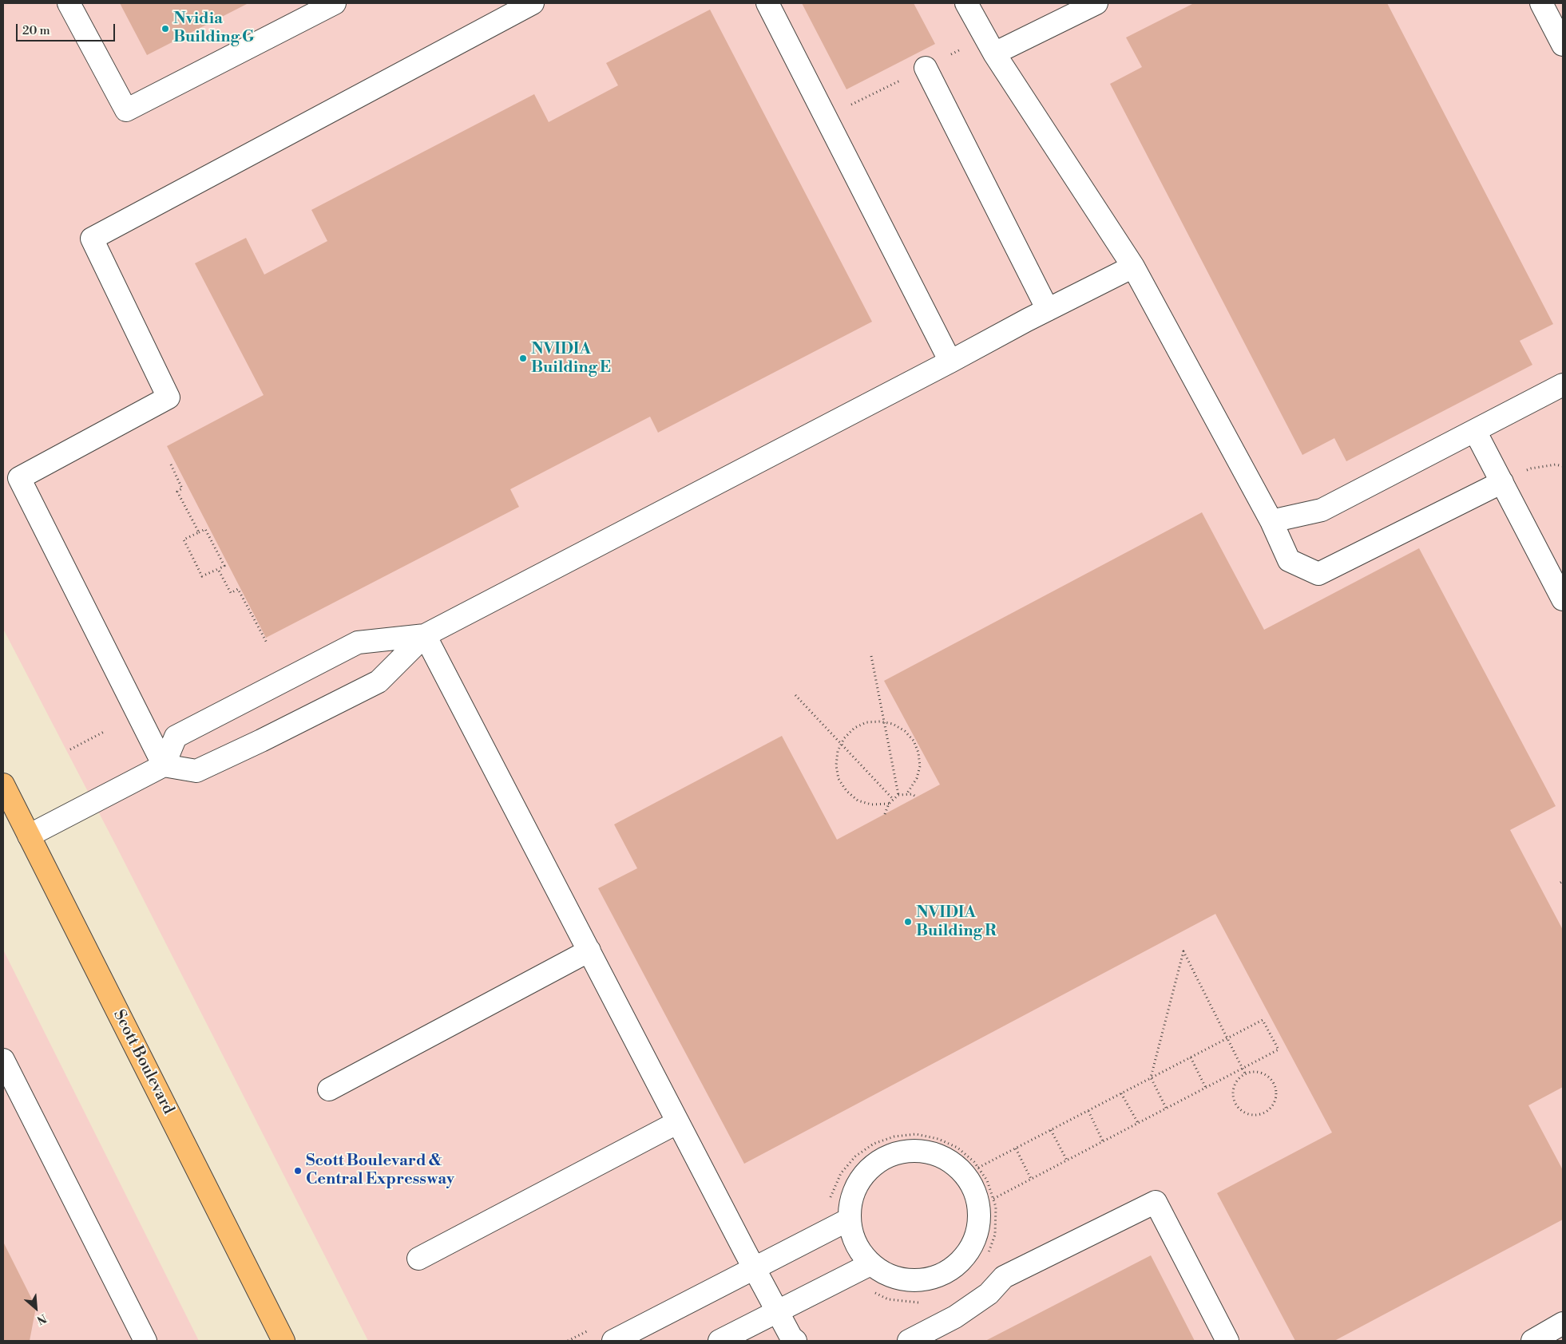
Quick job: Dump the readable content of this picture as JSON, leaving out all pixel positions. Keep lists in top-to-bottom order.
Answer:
{
  "streets": {
    "main road": ["Scott Boulevard"]
  },
  "places": [
    "Nvidia Building G",
    "NVIDIA Building E",
    "NVIDIA Building R",
    "Scott Boulevard & Central Expressway"
  ],
  "scale_bar": "20 m",
  "north": "bottom right"
}
